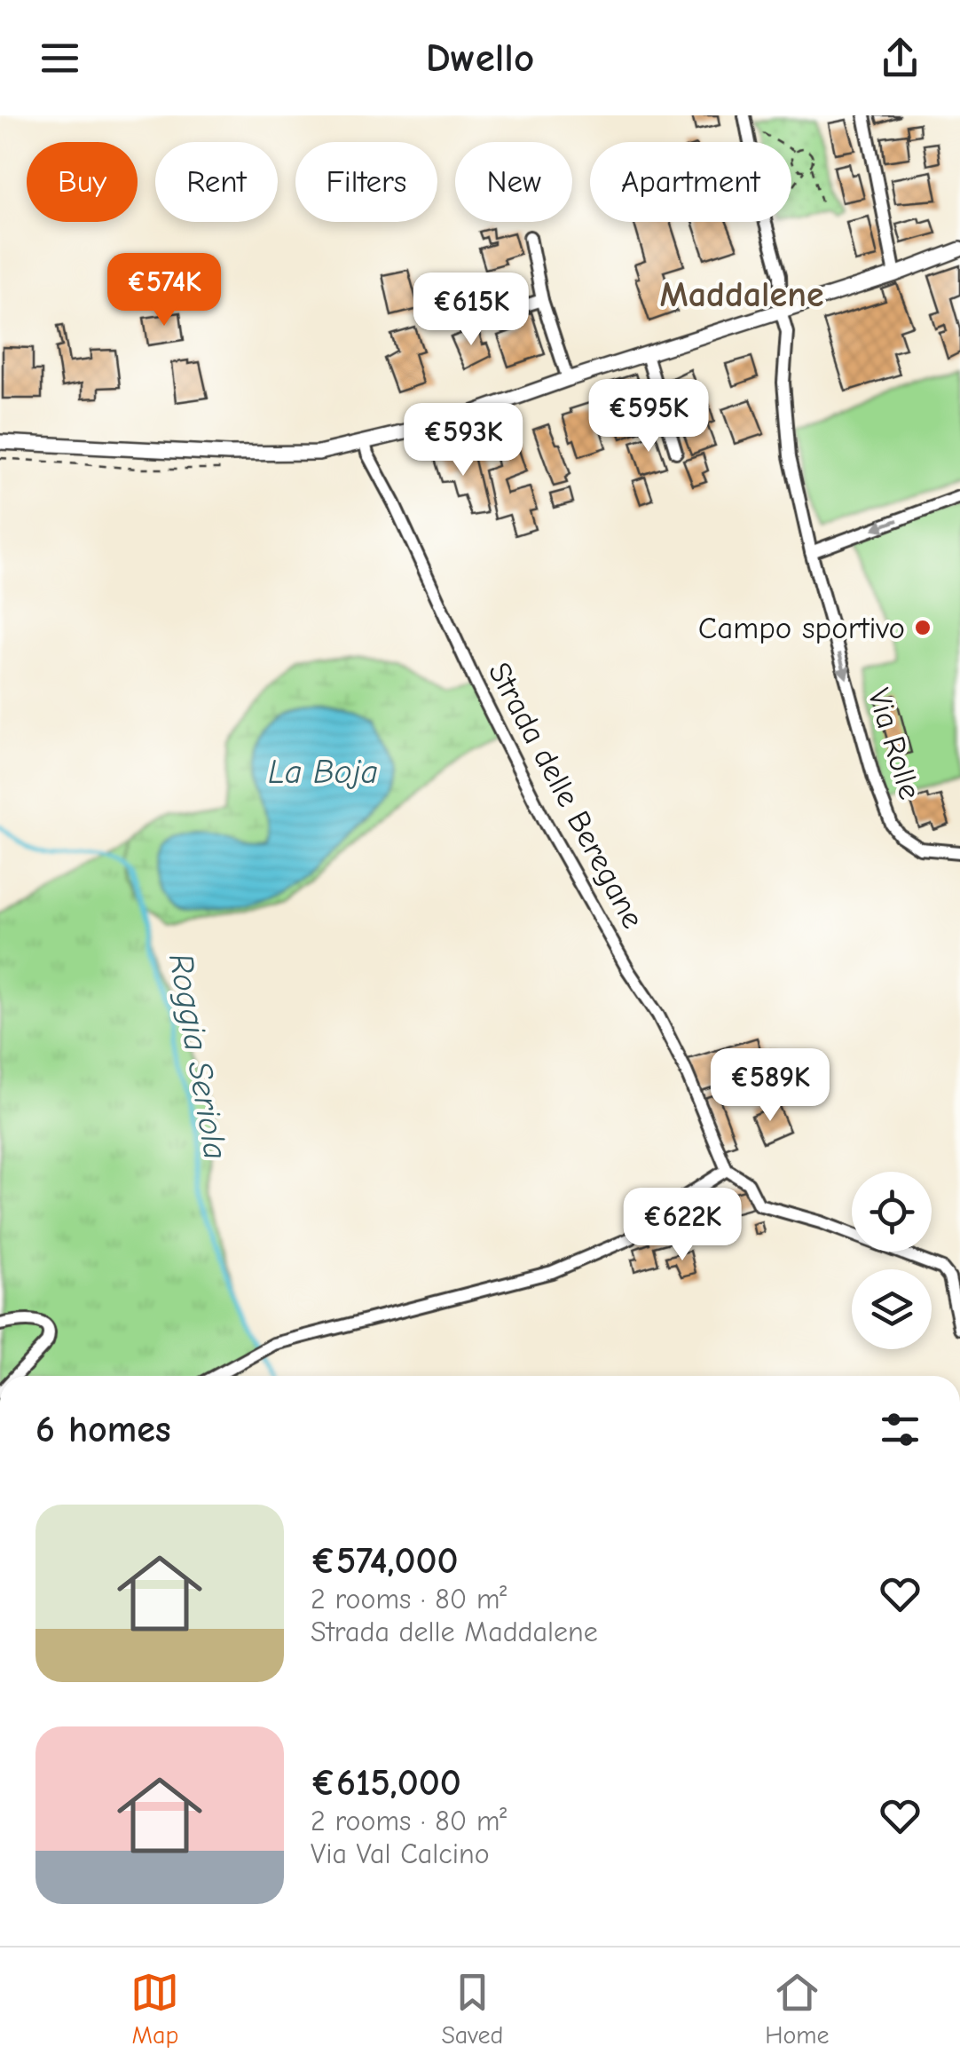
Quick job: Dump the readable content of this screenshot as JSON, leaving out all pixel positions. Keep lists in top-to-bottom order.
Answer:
{
  "streets": {
    "street": ["Via Rolle", "Strada delle Beregane"]
  },
  "one_way": ["Via Rolle"],
  "districts": ["Maddalene"],
  "water": ["La Boja", "Roggia Seriola"],
  "places": ["Campo sportivo"],
  "page": {
    "header": "Dwello",
    "chip": [
      "Buy",
      "Rent",
      "Filters",
      "New",
      "Apartment"
    ],
    "price": [
      "€574K",
      "€615K",
      "€595K",
      "€593K",
      "€589K",
      "€622K"
    ],
    "heading": "6 homes",
    "list": [
      {
        "name": "€574,000",
        "note": "2 rooms · 80 m² · Strada delle Maddalene"
      },
      {
        "name": "€615,000",
        "note": "2 rooms · 80 m² · Via Val Calcino"
      }
    ],
    "tabs": ["Map", "Saved", "Home"]
  }
}
